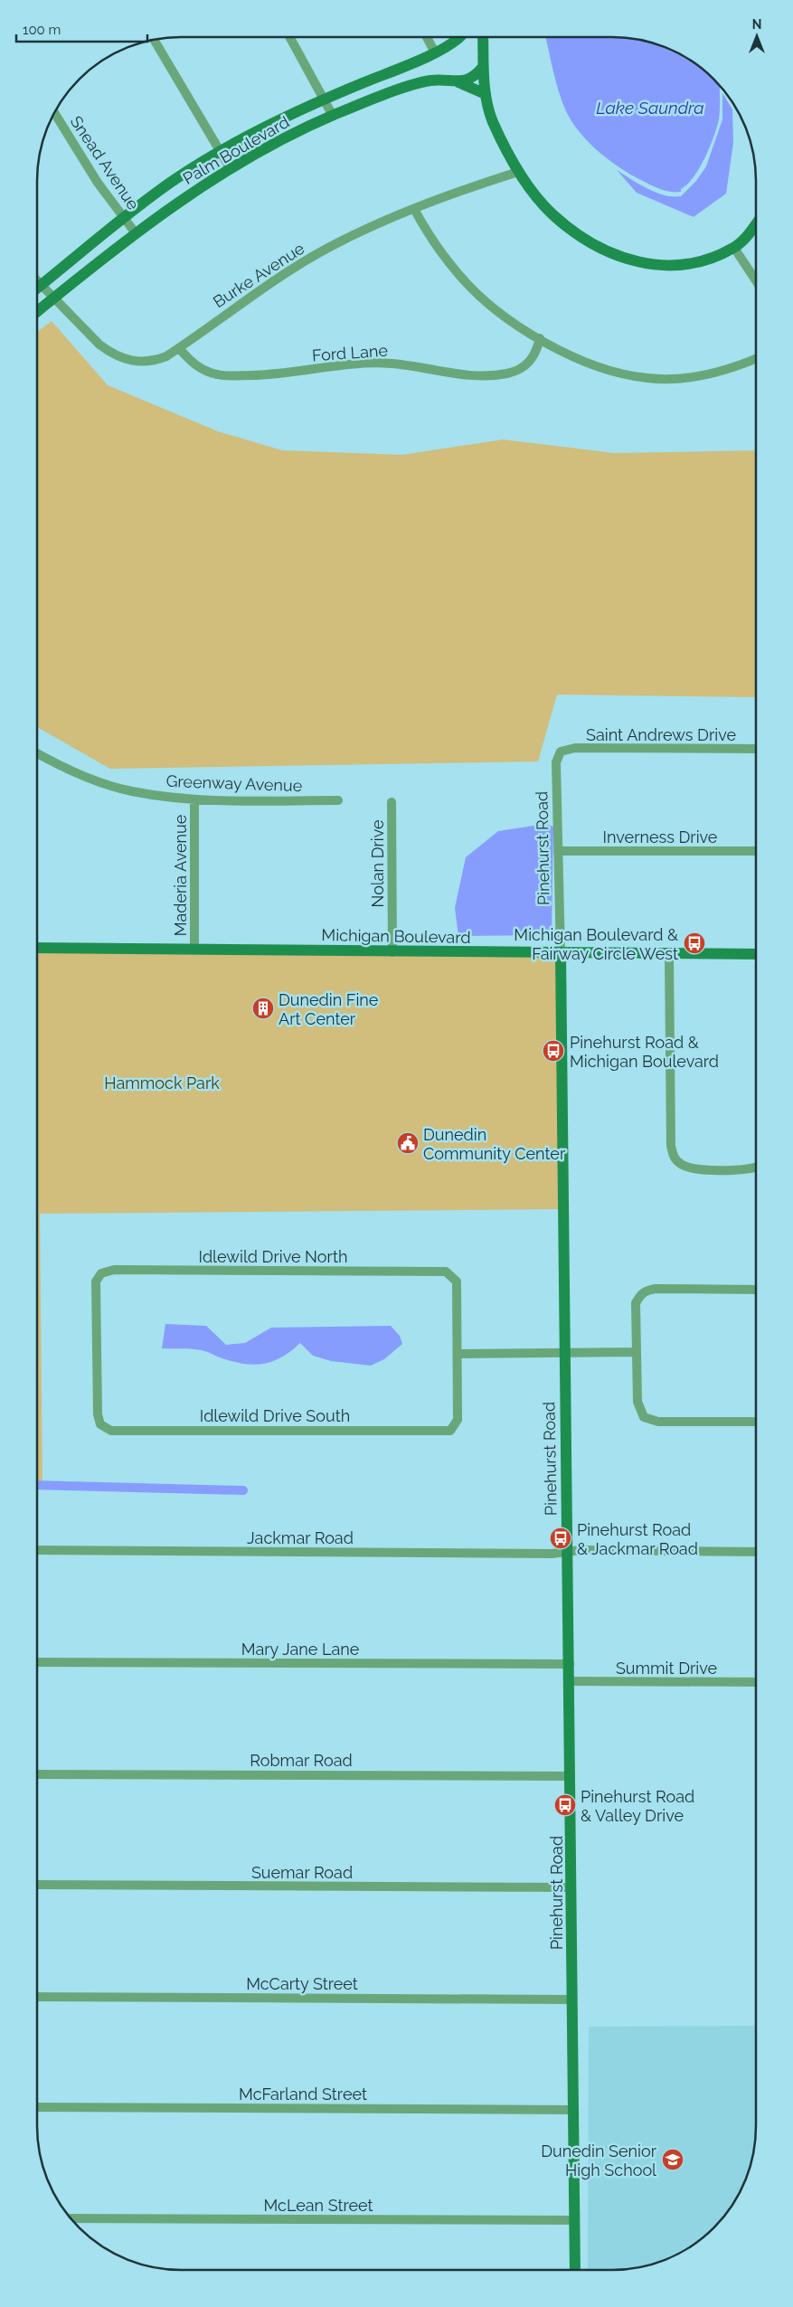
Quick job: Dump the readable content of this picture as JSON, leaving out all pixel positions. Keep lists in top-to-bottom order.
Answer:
{
  "streets": {
    "street": [
      "Palm Boulevard",
      "Snead Avenue",
      "Burke Avenue",
      "Ford Lane",
      "Saint Andrews Drive",
      "Greenway Avenue",
      "Inverness Drive",
      "Pinehurst Road",
      "Nolan Drive",
      "Maderia Avenue",
      "Michigan Boulevard",
      "Idlewild Drive North",
      "Idlewild Drive South",
      "Jackmar Road",
      "Mary Jane Lane",
      "Summit Drive",
      "Robmar Road",
      "Suemar Road",
      "McCarty Street",
      "McFarland Street",
      "McLean Street"
    ]
  },
  "crossings": [
    ["Palm Boulevard", "Snead Avenue"],
    ["Palm Boulevard", "Burke Avenue"],
    ["Burke Avenue", "Ford Lane"],
    ["Saint Andrews Drive", "Pinehurst Road"],
    ["Greenway Avenue", "Maderia Avenue"],
    ["Inverness Drive", "Pinehurst Road"],
    ["Pinehurst Road", "Michigan Boulevard"],
    ["Pinehurst Road", "Jackmar Road"],
    ["Pinehurst Road", "Mary Jane Lane"],
    ["Pinehurst Road", "Summit Drive"],
    ["Pinehurst Road", "Robmar Road"],
    ["Pinehurst Road", "Suemar Road"],
    ["Pinehurst Road", "McCarty Street"],
    ["Pinehurst Road", "McFarland Street"],
    ["Pinehurst Road", "McLean Street"],
    ["Nolan Drive", "Michigan Boulevard"],
    ["Maderia Avenue", "Michigan Boulevard"],
    ["Idlewild Drive North", "Idlewild Drive South"]
  ],
  "water": ["Lake Saundra"],
  "parks": ["Hammock Park"],
  "places": {
    "bus stop": [
      "Michigan Boulevard & Fairway Circle West",
      "Pinehurst Road & Michigan Boulevard",
      "Pinehurst Road & Jackmar Road",
      "Pinehurst Road & Valley Drive"
    ],
    "building": ["Dunedin Fine Art Center"],
    "public building": ["Dunedin Community Center"],
    "school or university": ["Dunedin Senior High School"]
  },
  "scale_bar": "100 m",
  "north": "top"
}
